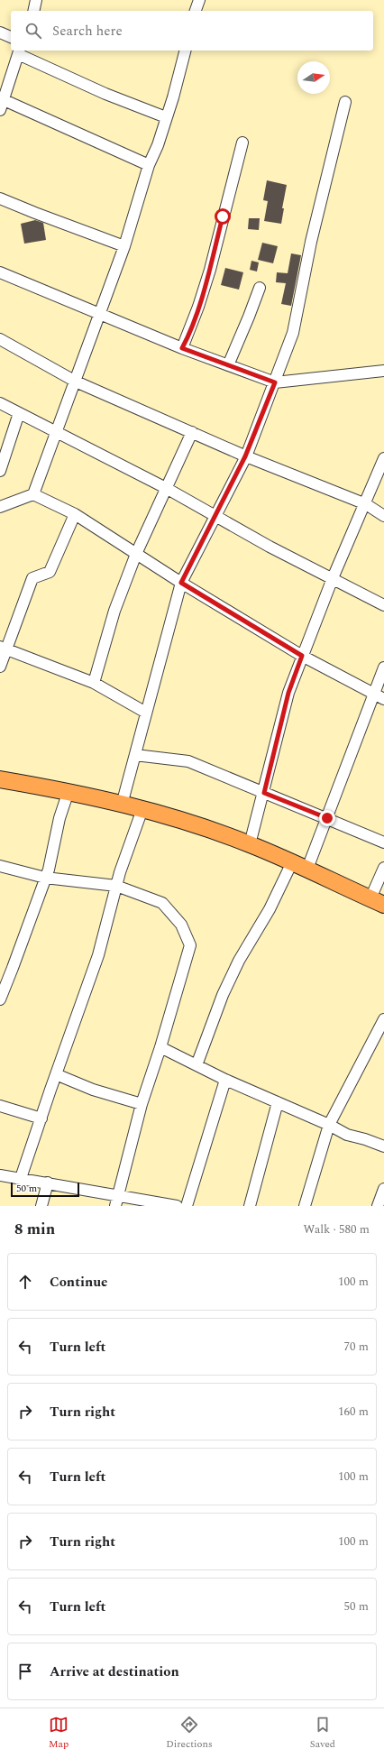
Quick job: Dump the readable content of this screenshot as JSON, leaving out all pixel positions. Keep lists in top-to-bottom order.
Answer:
{
  "scale_bar": "50 m",
  "north": "right",
  "page": {
    "search": "Search here",
    "scale": "50 m",
    "heading": ["8 min", "Walk · 580 m"],
    "list": [
      ["Continue", "100 m"],
      ["Turn left", "70 m"],
      ["Turn right", "160 m"],
      ["Turn left", "100 m"],
      ["Turn right", "100 m"],
      ["Turn left", "50 m"],
      "Arrive at destination"
    ],
    "nav": ["Map", "Directions", "Saved"]
  }
}
